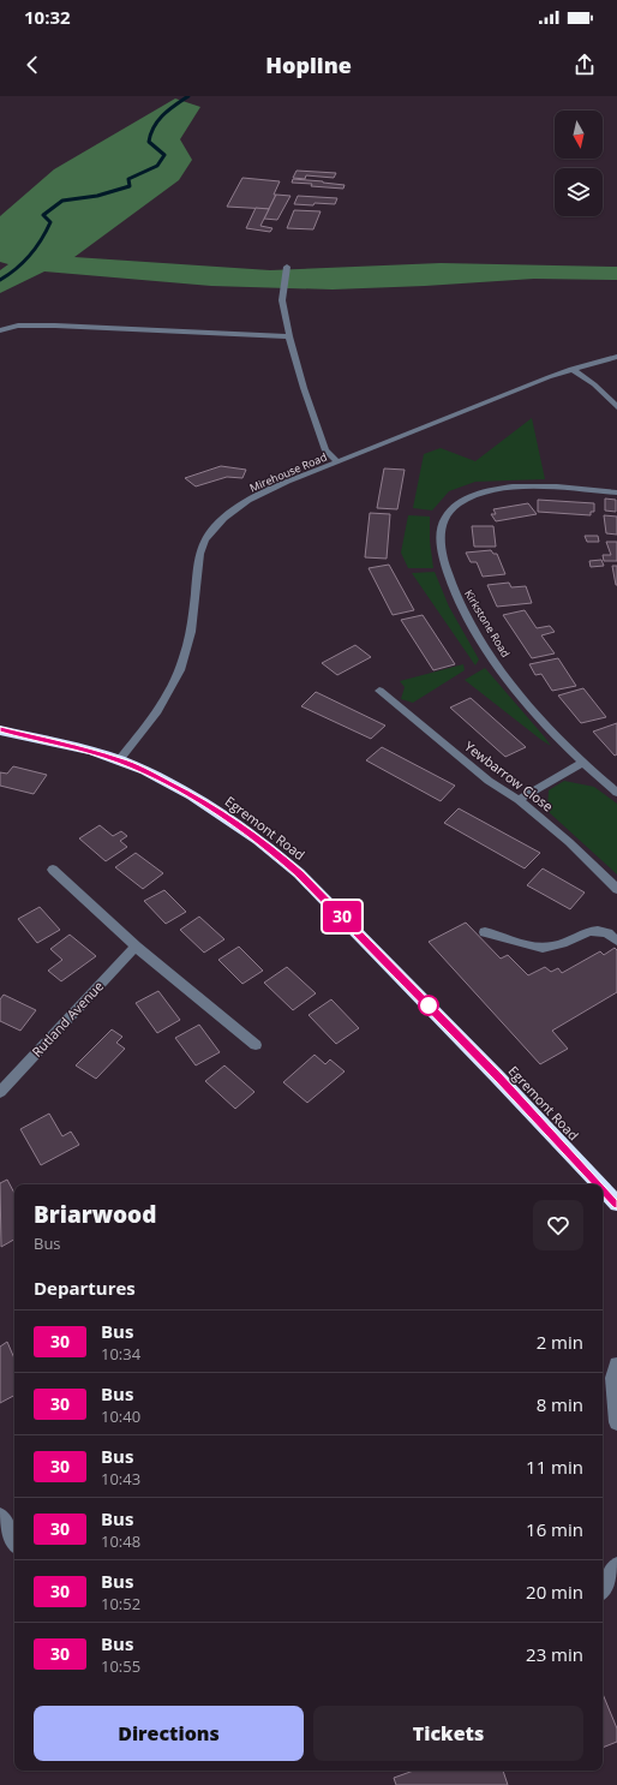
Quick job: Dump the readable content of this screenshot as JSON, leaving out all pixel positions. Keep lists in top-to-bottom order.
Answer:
{
  "streets": {
    "highway": ["Egremont Road"],
    "street": [
      "Mirehouse Road",
      "Kirkstone Road",
      "Yewbarrow Close",
      "Rutland Avenue"
    ]
  },
  "crossings": [
    ["Mirehouse Road", "Egremont Road"]
  ],
  "lines": ["bus line 30"],
  "north": "bottom",
  "page": {
    "status": "10:32",
    "header": "Hopline",
    "on_map": "30",
    "heading": [
      ["Briarwood", "Bus"],
      "Departures"
    ],
    "list": [
      {
        "mark": "30",
        "name": "Bus",
        "note": "10:34",
        "value": "2 min"
      },
      {
        "mark": "30",
        "name": "Bus",
        "note": "10:40",
        "value": "8 min"
      },
      {
        "mark": "30",
        "name": "Bus",
        "note": "10:43",
        "value": "11 min"
      },
      {
        "mark": "30",
        "name": "Bus",
        "note": "10:48",
        "value": "16 min"
      },
      {
        "mark": "30",
        "name": "Bus",
        "note": "10:52",
        "value": "20 min"
      },
      {
        "mark": "30",
        "name": "Bus",
        "note": "10:55",
        "value": "23 min"
      }
    ],
    "buttons": ["Directions", "Tickets"]
  }
}
